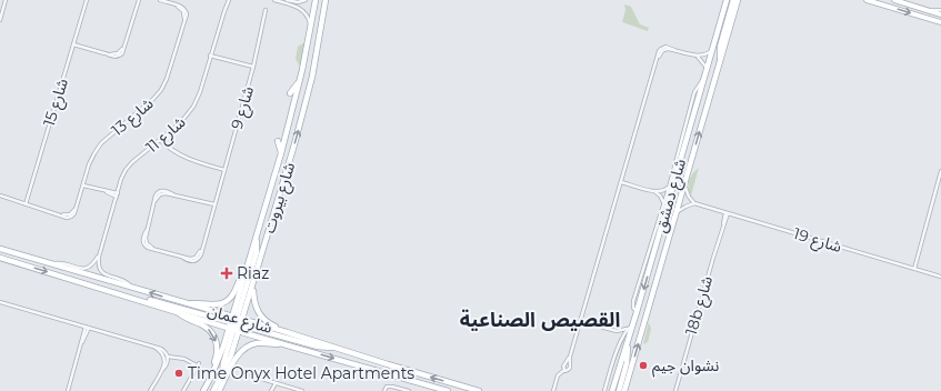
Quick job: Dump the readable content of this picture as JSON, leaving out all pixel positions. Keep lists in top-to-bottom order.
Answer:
{
  "streets": {
    "main road": ["شارع دمشق", "شارع بيروت", "شارع عمان"],
    "street": [
      "شارع 15",
      "شارع 9",
      "شارع 13",
      "شارع 11",
      "شارع 19",
      "18b شارع"
    ]
  },
  "crossings": [
    ["شارع 15", "شارع 13"],
    ["شارع بيروت", "شارع عمان"],
    ["شارع 19", "18b شارع"]
  ],
  "districts": ["القصيص الصناعية"],
  "places": {
    "health": ["Riaz"],
    "other": ["نشوان جيم", "Time Onyx Hotel Apartments"]
  }
}
